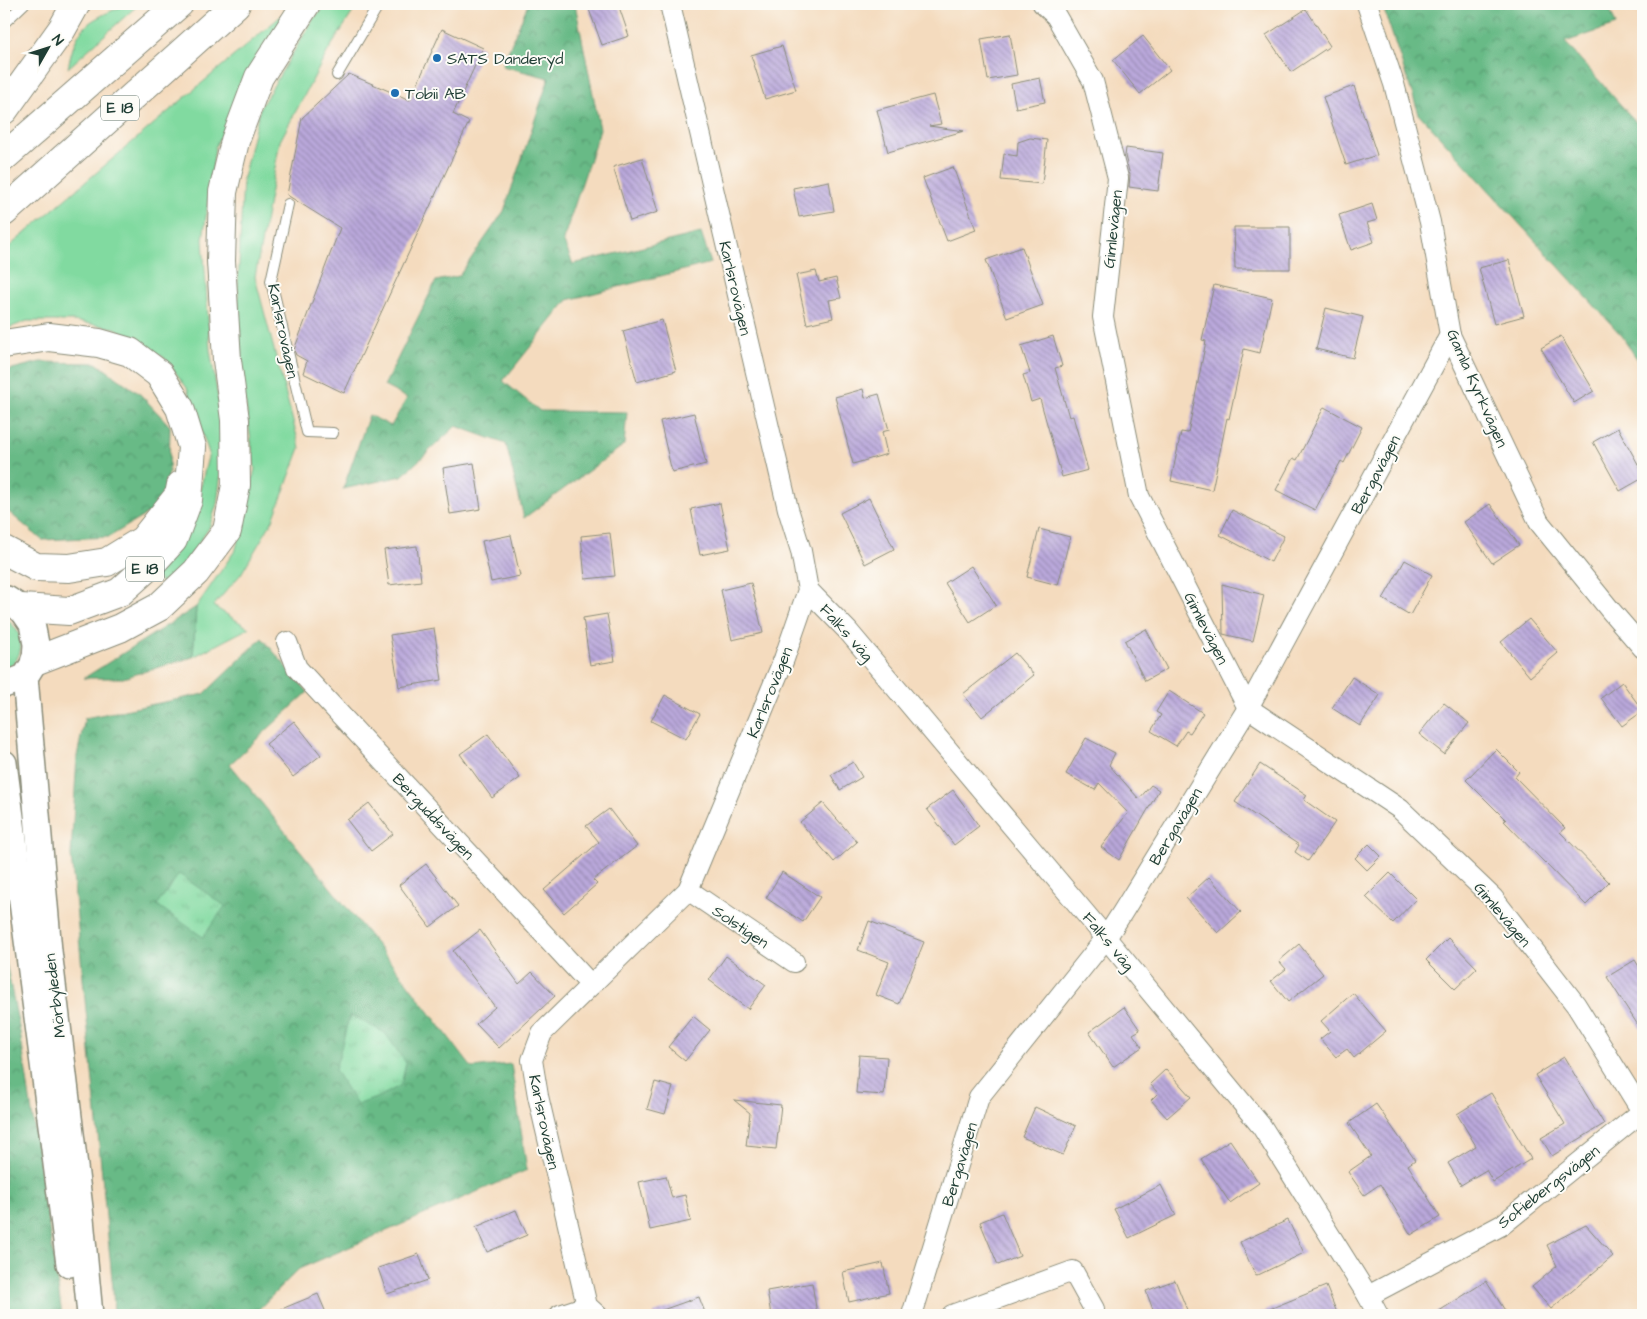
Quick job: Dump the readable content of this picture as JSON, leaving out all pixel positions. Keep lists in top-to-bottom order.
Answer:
{
  "streets": {
    "highway": ["E 18"],
    "street": [
      "Gimlevägen",
      "Karlsrovägen",
      "Gamla Kyrkvägen",
      "Bergavägen",
      "Falks väg",
      "Berguddsvägen",
      "Solstigen",
      "Mörbyleden",
      "Sofiebergsvägen"
    ]
  },
  "crossings": [
    ["E 18", "Mörbyleden"],
    ["Gimlevägen", "Bergavägen"],
    ["Gimlevägen", "Sofiebergsvägen"],
    ["Karlsrovägen", "Falks väg"],
    ["Karlsrovägen", "Berguddsvägen"],
    ["Karlsrovägen", "Solstigen"],
    ["Gamla Kyrkvägen", "Bergavägen"],
    ["Bergavägen", "Falks väg"],
    ["Falks väg", "Sofiebergsvägen"]
  ],
  "places": ["SATS Danderyd", "Tobii AB"],
  "north": "top right"
}
